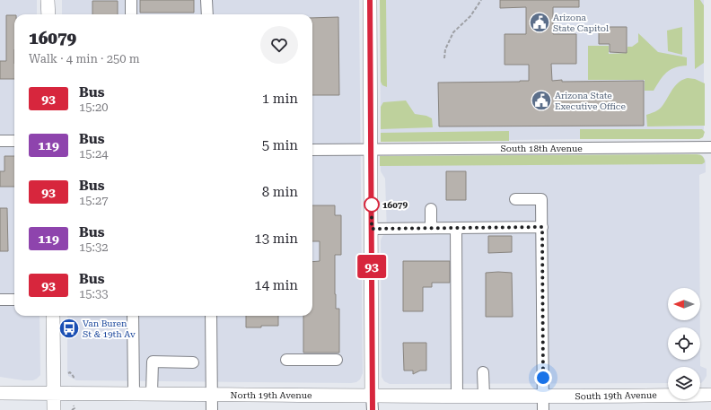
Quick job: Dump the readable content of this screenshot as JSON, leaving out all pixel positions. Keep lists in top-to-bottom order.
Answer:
{
  "streets": {
    "main road": ["North 19th Avenue", "South 19th Avenue"],
    "street": ["South 18th Avenue"]
  },
  "crossings": [
    ["North 19th Avenue", "South 19th Avenue"]
  ],
  "places": {
    "public building": ["Arizona State Capitol", "Arizona State Executive Office"],
    "other": ["16079"],
    "bus stop": ["Van Buren St & 19th Av"]
  },
  "lines": ["bus line 93"],
  "north": "left",
  "page": {
    "on_map": "93",
    "heading": ["16079", "Walk · 4 min · 250 m"],
    "list": [
      {
        "mark": "93",
        "name": "Bus",
        "note": "15:20",
        "value": "1 min"
      },
      {
        "mark": "119",
        "name": "Bus",
        "note": "15:24",
        "value": "5 min"
      },
      {
        "mark": "93",
        "name": "Bus",
        "note": "15:27",
        "value": "8 min"
      },
      {
        "mark": "119",
        "name": "Bus",
        "note": "15:32",
        "value": "13 min"
      },
      {
        "mark": "93",
        "name": "Bus",
        "note": "15:33",
        "value": "14 min"
      }
    ]
  }
}
